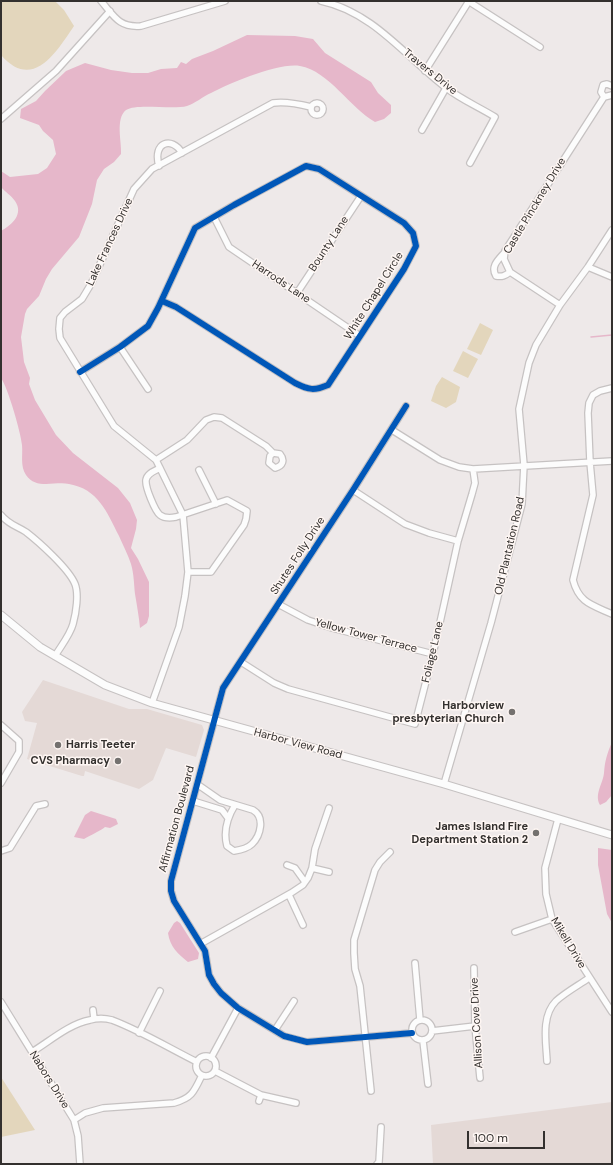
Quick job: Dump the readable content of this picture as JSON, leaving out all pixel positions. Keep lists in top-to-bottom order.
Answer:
{
  "streets": {
    "main road": ["Harbor View Road"],
    "street": [
      "Travers Drive",
      "Castle Pinckney Drive",
      "Lake Frances Drive",
      "Bounty Lane",
      "Harrods Lane",
      "White Chapel Circle",
      "Old Plantation Road",
      "Shutes Folly Drive",
      "Yellow Tower Terrace",
      "Foliage Lane",
      "Affirmation Boulevard",
      "Mikell Drive",
      "Allison Cove Drive",
      "Nabors Drive"
    ]
  },
  "crossings": [
    ["Castle Pinckney Drive", "Old Plantation Road"],
    ["Lake Frances Drive", "White Chapel Circle"],
    ["Lake Frances Drive", "Harbor View Road"],
    ["Bounty Lane", "Harrods Lane"],
    ["Bounty Lane", "White Chapel Circle"],
    ["Harrods Lane", "White Chapel Circle"],
    ["Old Plantation Road", "Harbor View Road"],
    ["Shutes Folly Drive", "Yellow Tower Terrace"],
    ["Shutes Folly Drive", "Foliage Lane"],
    ["Shutes Folly Drive", "Harbor View Road"],
    ["Shutes Folly Drive", "Affirmation Boulevard"],
    ["Yellow Tower Terrace", "Foliage Lane"],
    ["Harbor View Road", "Affirmation Boulevard"],
    ["Harbor View Road", "Mikell Drive"]
  ],
  "places": [
    "Harborview presbyterian Church",
    "Harris Teeter",
    "CVS Pharmacy",
    "James Island Fire Department Station 2"
  ],
  "scale_bar": "100 m"
}
